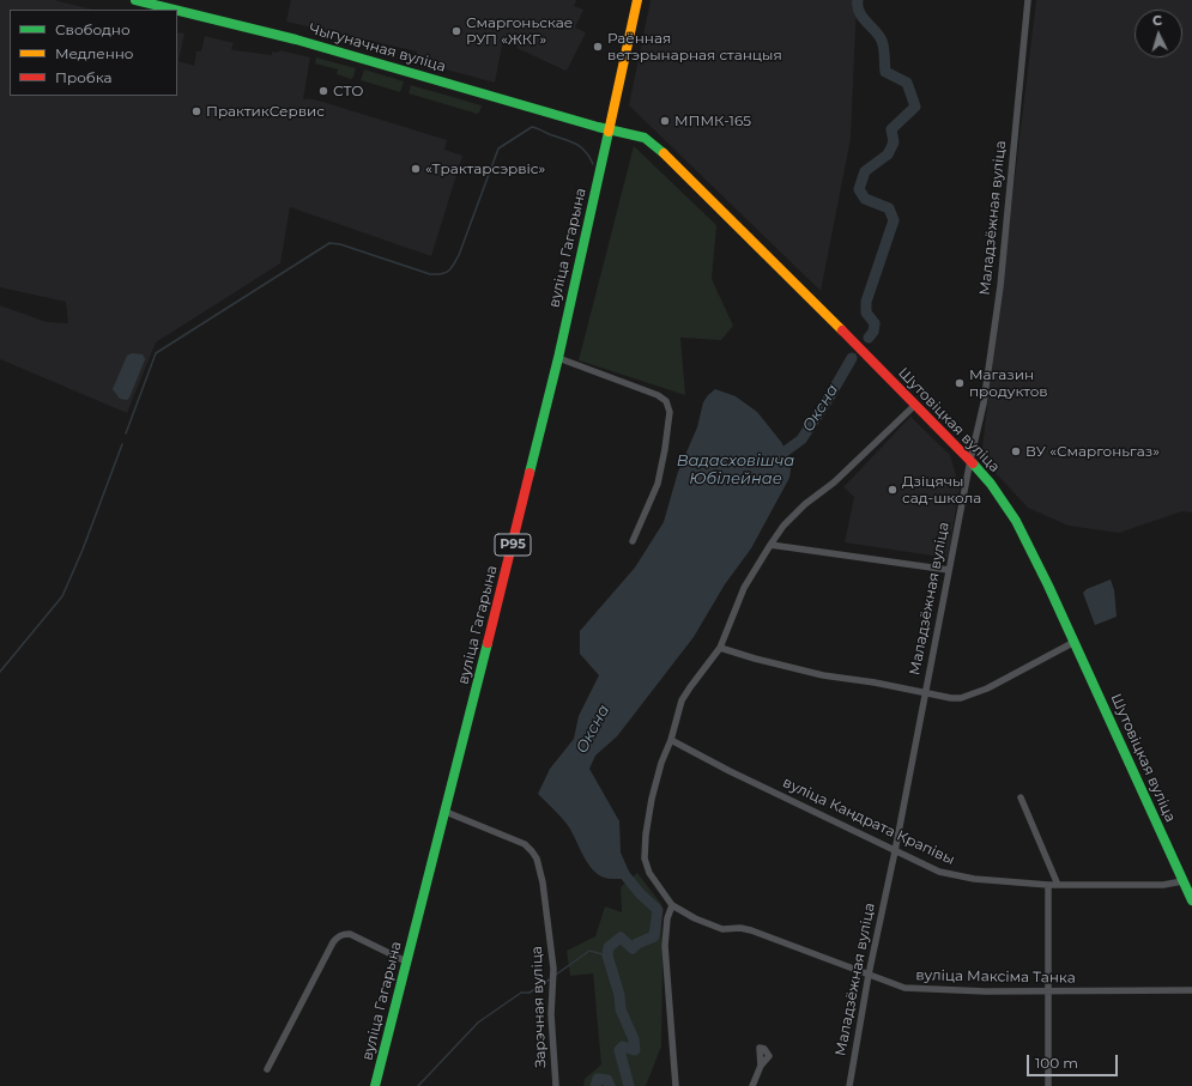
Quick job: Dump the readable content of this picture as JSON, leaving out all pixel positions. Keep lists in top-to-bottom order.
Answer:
{
  "streets": {
    "main road": [
      "Чыгуначная вуліца",
      "вуліца Гагарына",
      "Шутовіцкая вуліца",
      "Р95"
    ],
    "street": [
      "Маладзёжная вуліца",
      "вуліца Кандрата Крапівы",
      "вуліца Максіма Танка",
      "Зарэчная вуліца"
    ]
  },
  "crossings": [
    ["Чыгуначная вуліца", "вуліца Гагарына"],
    ["Чыгуначная вуліца", "Шутовіцкая вуліца"],
    ["Маладзёжная вуліца", "Шутовіцкая вуліца"],
    ["Маладзёжная вуліца", "вуліца Кандрата Крапівы"],
    ["Маладзёжная вуліца", "вуліца Максіма Танка"],
    ["вуліца Гагарына", "Шутовіцкая вуліца"],
    ["вуліца Гагарына", "Зарэчная вуліца"],
    ["Шутовіцкая вуліца", "вуліца Кандрата Крапівы"]
  ],
  "water": ["Оксна", "Вадасховішча Юбілейнае"],
  "places": [
    "Смаргоньскае РУП «ЖКГ»",
    "Раённая ветэрынарная станцыя",
    "СТО",
    "ПрактикСервис",
    "МПМК-165",
    "«Трактарсэрвіс»",
    "Магазин продуктов",
    "ВУ «Смаргоньгаз»",
    "Дзіцячы сад-школа"
  ],
  "legend": ["Свободно", "Медленно", "Пробка"],
  "scale_bar": "100 m",
  "north": "top"
}
